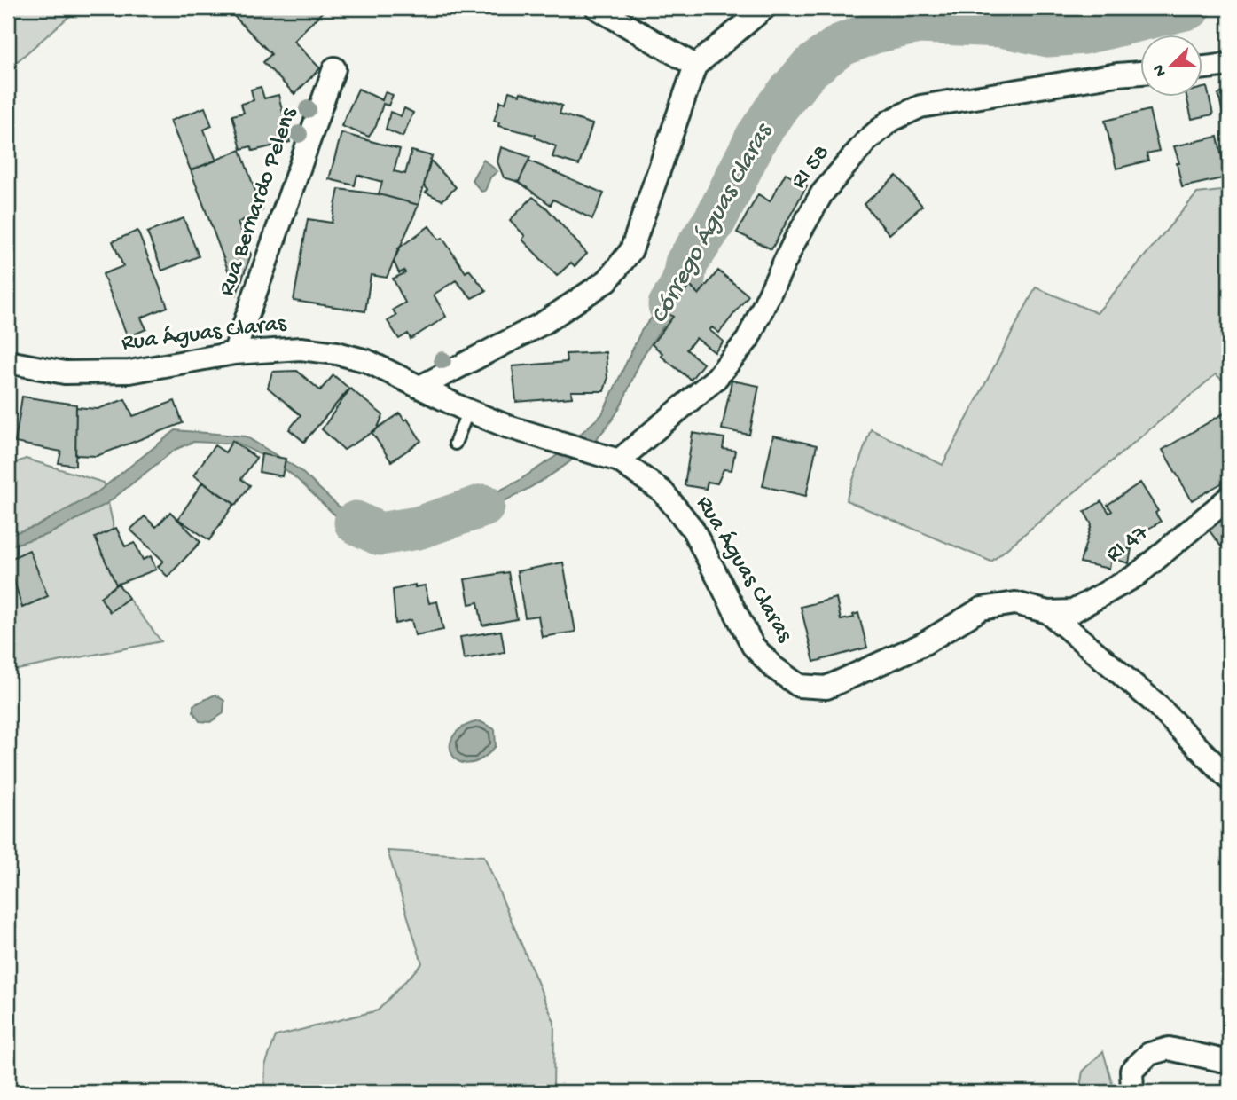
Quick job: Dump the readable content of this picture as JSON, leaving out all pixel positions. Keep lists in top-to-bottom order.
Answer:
{
  "streets": {
    "street": [
      "RI 58",
      "Rua Bernardo Pelens",
      "Rua Águas Claras",
      "RI 47"
    ]
  },
  "crossings": [
    ["RI 58", "Rua Águas Claras"],
    ["Rua Bernardo Pelens", "Rua Águas Claras"],
    ["Rua Águas Claras", "RI 47"]
  ],
  "water": ["Córrego Águas Claras"],
  "north": "bottom left"
}
